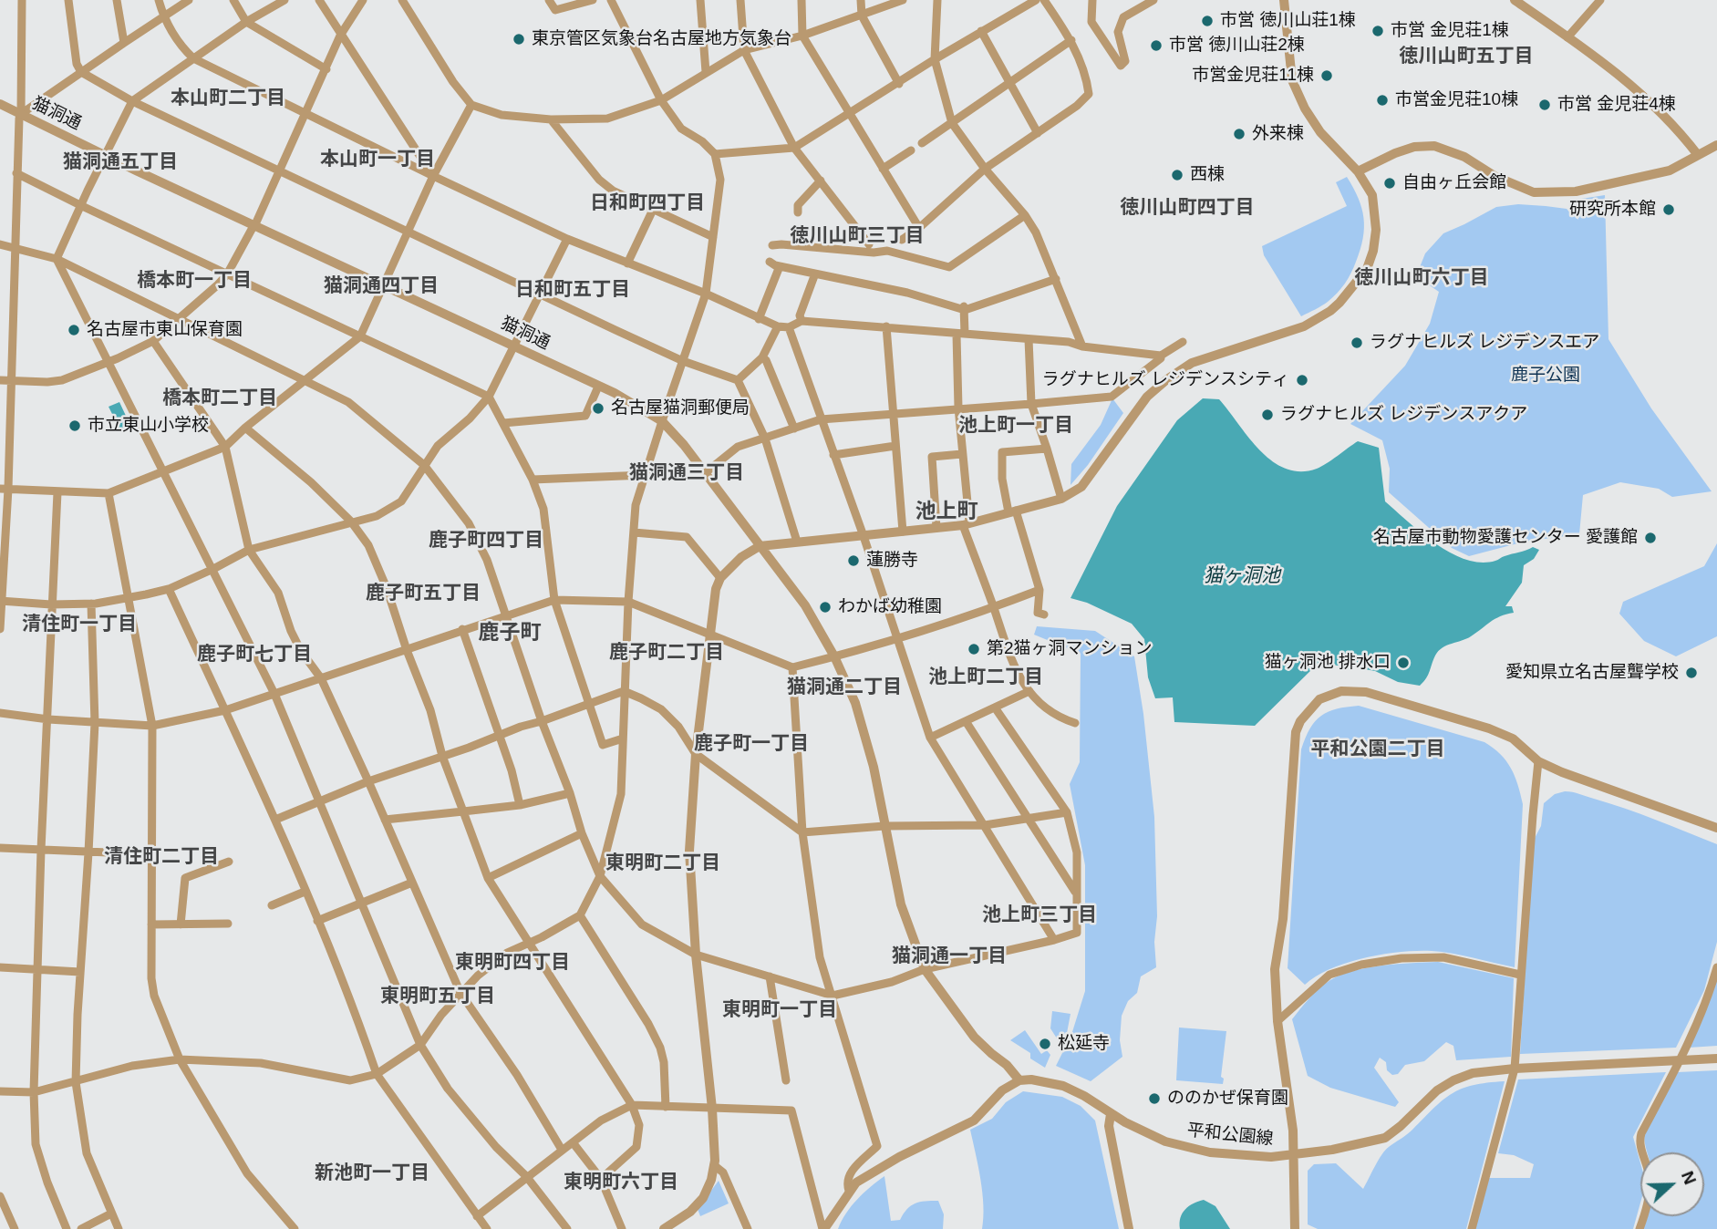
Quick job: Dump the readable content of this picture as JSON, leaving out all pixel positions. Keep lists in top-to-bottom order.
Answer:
{
  "streets": {
    "street": ["猫洞通", "平和公園線"]
  },
  "crossings": [
    ["猫洞通", "平和公園線"]
  ],
  "districts": [
    "徳川山町五丁目",
    "本山町二丁目",
    "本山町一丁目",
    "猫洞通五丁目",
    "日和町四丁目",
    "徳川山町四丁目",
    "徳川山町三丁目",
    "徳川山町六丁目",
    "橋本町一丁目",
    "猫洞通四丁目",
    "日和町五丁目",
    "橋本町二丁目",
    "池上町一丁目",
    "猫洞通三丁目",
    "池上町",
    "鹿子町四丁目",
    "鹿子町五丁目",
    "清住町一丁目",
    "鹿子町",
    "鹿子町二丁目",
    "鹿子町七丁目",
    "池上町二丁目",
    "猫洞通二丁目",
    "鹿子町一丁目",
    "平和公園二丁目",
    "清住町二丁目",
    "東明町二丁目",
    "池上町三丁目",
    "猫洞通一丁目",
    "東明町四丁目",
    "東明町五丁目",
    "東明町一丁目",
    "新池町一丁目",
    "東明町六丁目"
  ],
  "water": ["猫ヶ洞池"],
  "parks": ["鹿子公園"],
  "places": [
    "市営 徳川山荘1棟",
    "市営 金児荘1棟",
    "東京管区気象台名古屋地方気象台",
    "市営 徳川山荘2棟",
    "市営金児荘11棟",
    "市営金児荘10棟",
    "市営 金児荘4棟",
    "外来棟",
    "西棟",
    "自由ヶ丘会館",
    "研究所本館",
    "名古屋市東山保育園",
    "ラグナヒルズ レジデンスエア",
    "ラグナヒルズ レジデンスシティ",
    "名古屋猫洞郵便局",
    "ラグナヒルズ レジデンスアクア",
    "市立東山小学校",
    "名古屋市動物愛護センター 愛護館",
    "蓮勝寺",
    "わかば幼稚園",
    "第2猫ヶ洞マンション",
    "猫ヶ洞池 排水口",
    "愛知県立名古屋聾学校",
    "松延寺",
    "ののかぜ保育園"
  ],
  "north": "right"
}
